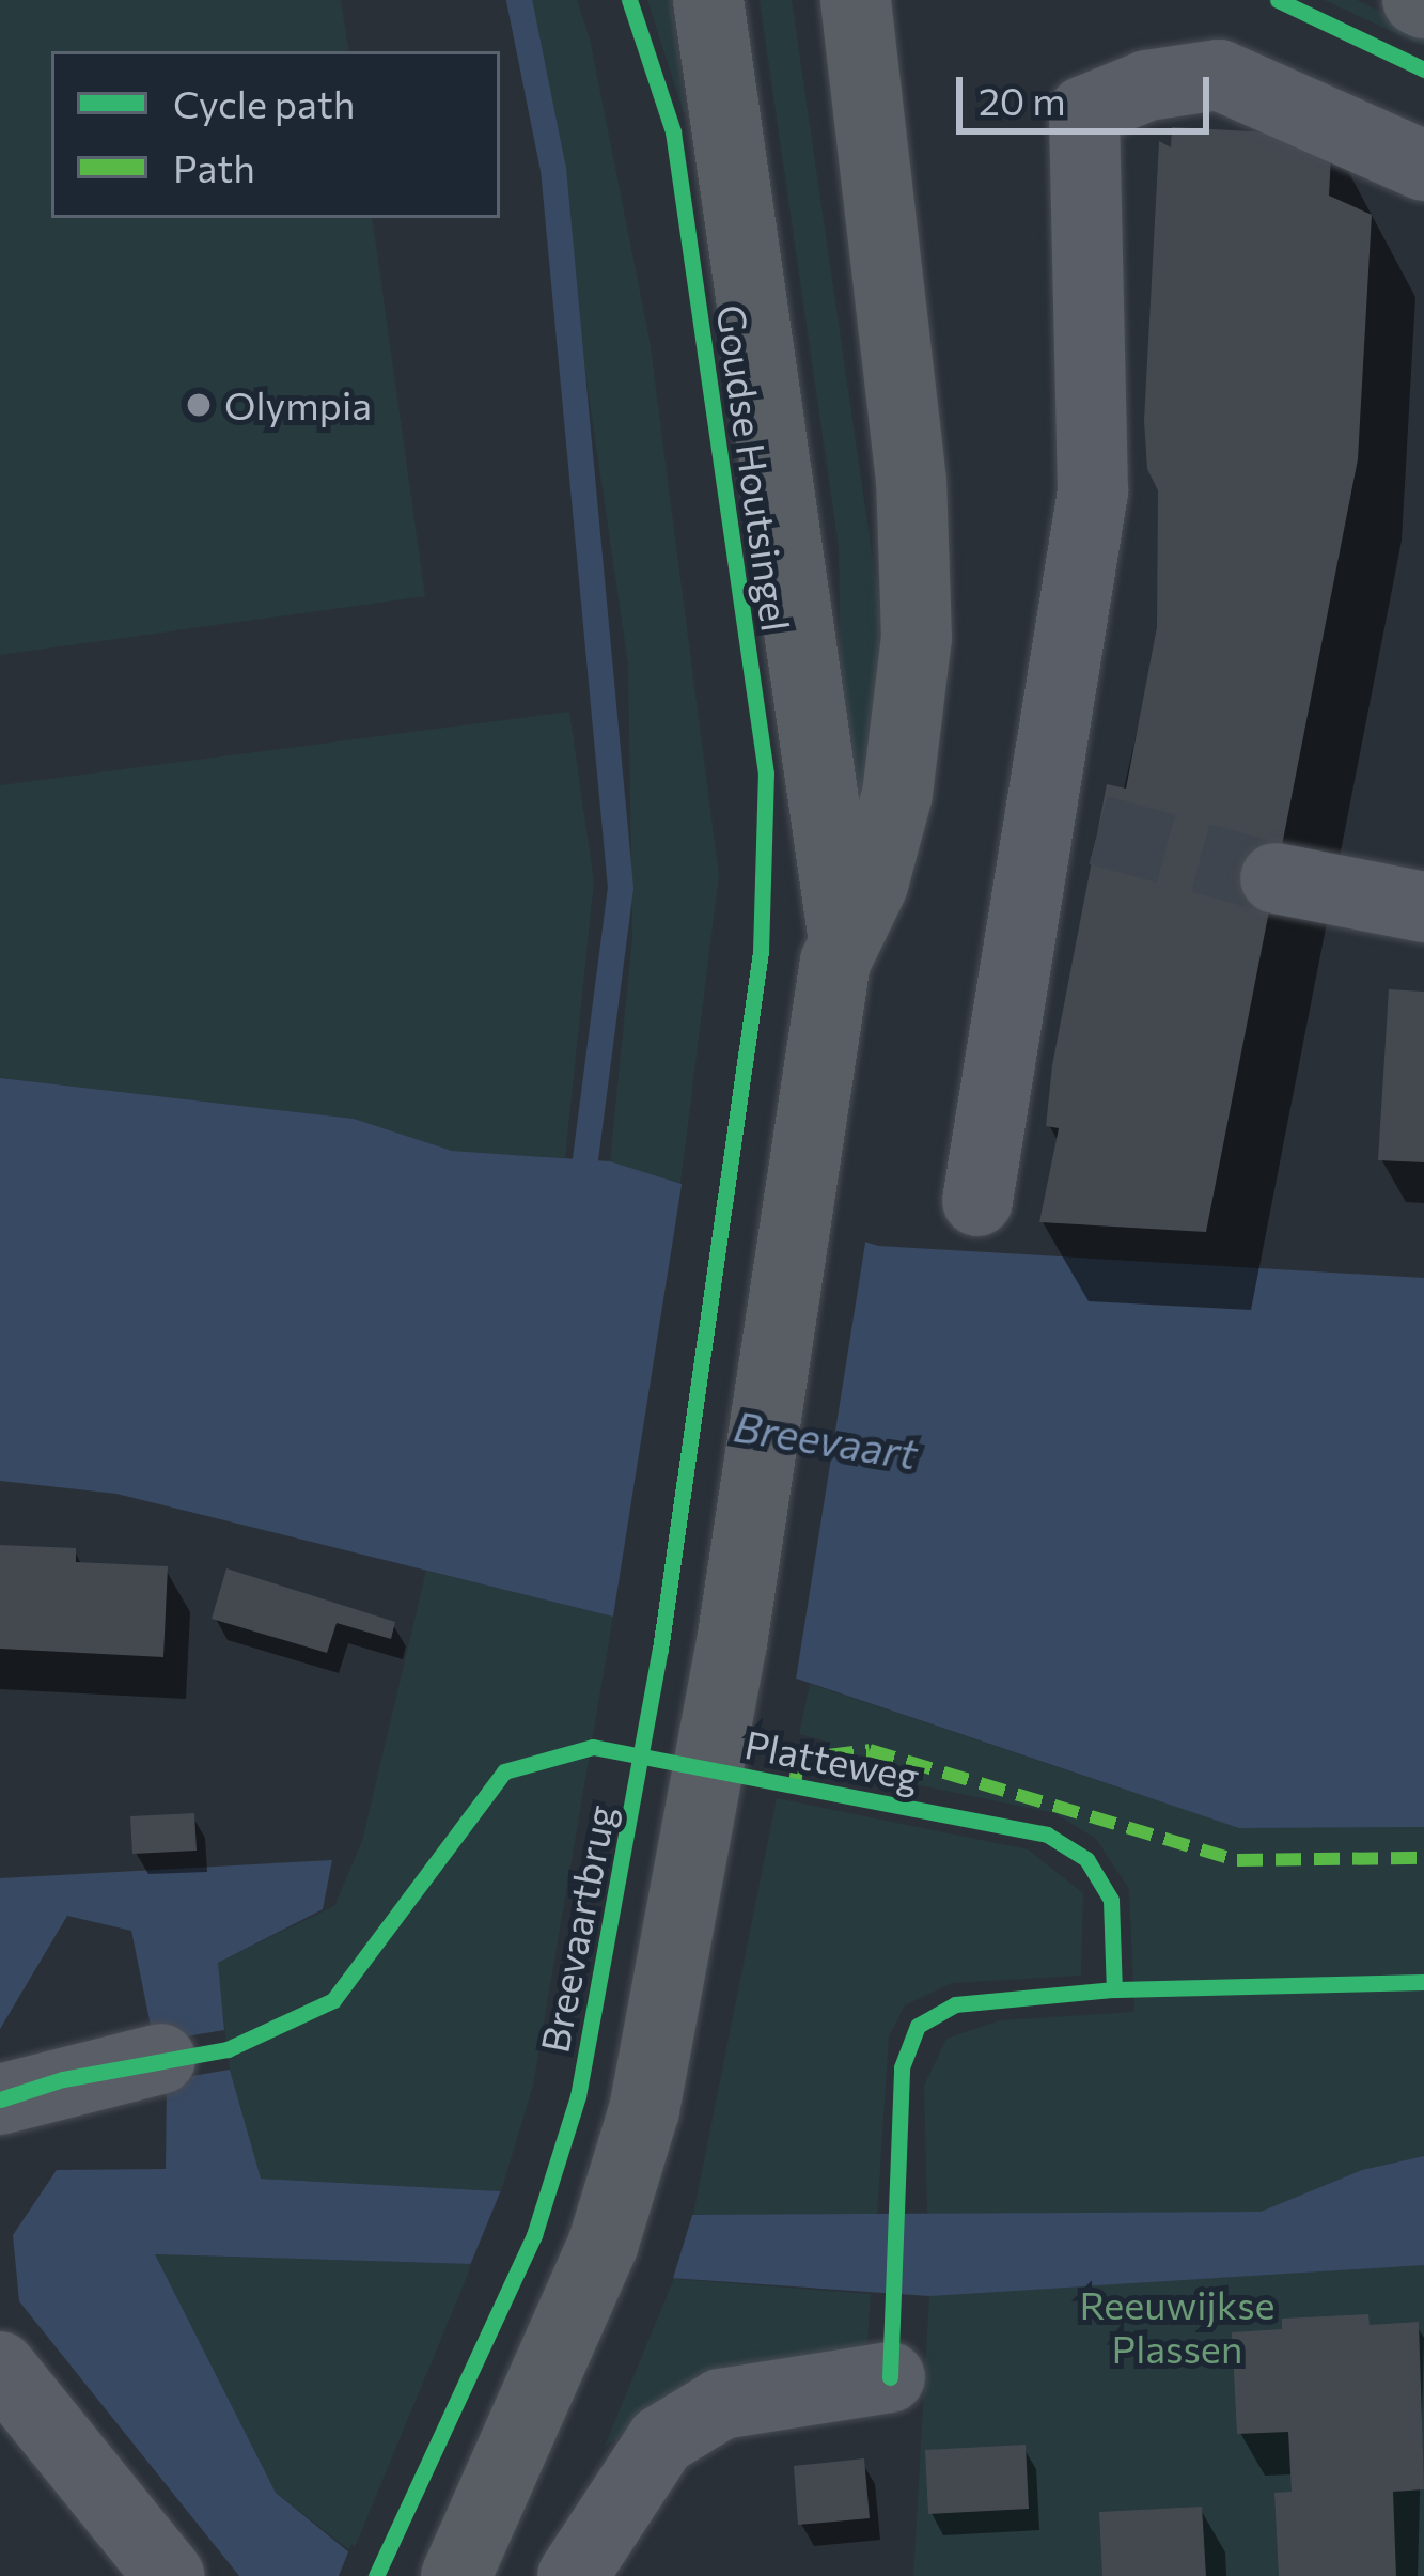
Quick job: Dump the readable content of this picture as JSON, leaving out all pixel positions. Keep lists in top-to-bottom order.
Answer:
{
  "streets": {
    "main road": ["Goudse Houtsingel"],
    "cycle path": ["Platteweg", "Breevaartbrug"]
  },
  "water": ["Breevaart"],
  "parks": ["Reeuwijkse Plassen"],
  "places": ["Olympia"],
  "legend": ["Cycle path", "Path"],
  "scale_bar": "20 m"
}
